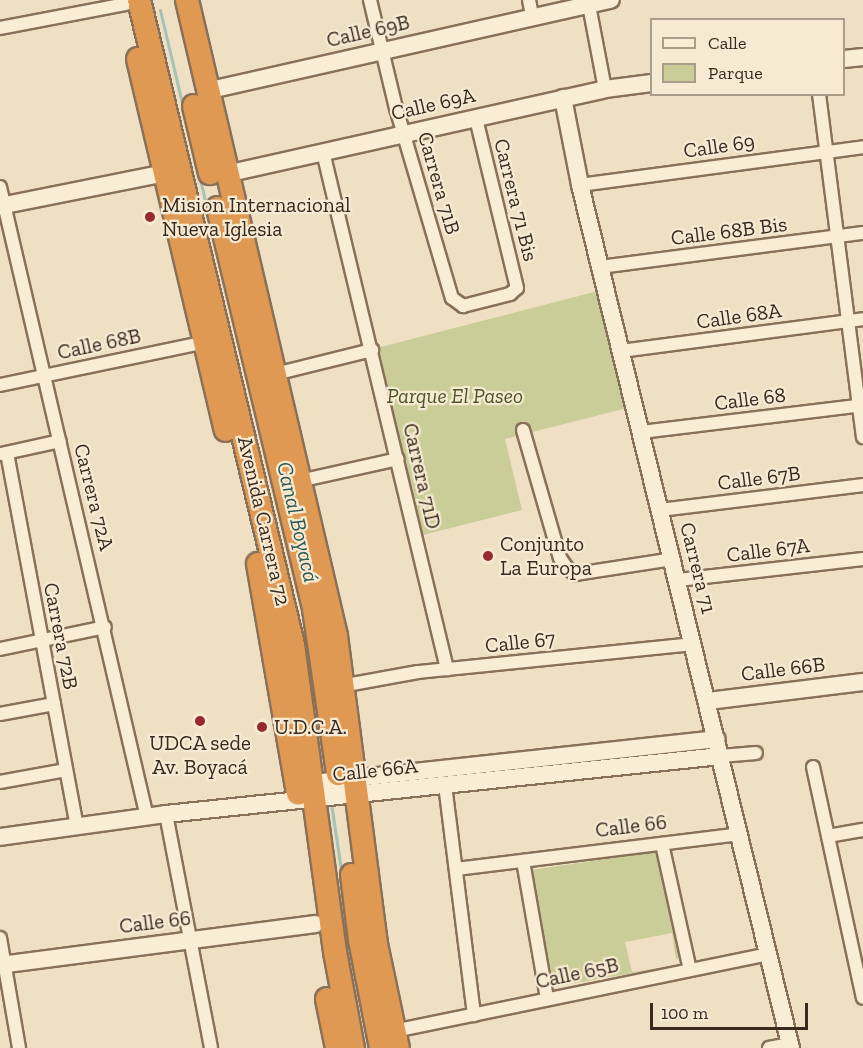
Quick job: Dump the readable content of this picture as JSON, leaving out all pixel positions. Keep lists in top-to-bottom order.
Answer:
{
  "streets": {
    "highway": ["Avenida Carrera 72"],
    "street": [
      "Calle 69B",
      "Calle 69A",
      "Calle 69",
      "Carrera 71B",
      "Carrera 71 Bis",
      "Calle 68B Bis",
      "Calle 68A",
      "Calle 68B",
      "Calle 68",
      "Carrera 71D",
      "Calle 67B",
      "Carrera 72A",
      "Calle 67A",
      "Carrera 71",
      "Carrera 72B",
      "Calle 67",
      "Calle 66B",
      "Calle 66A",
      "Calle 66",
      "Calle 65B"
    ]
  },
  "crossings": [
    ["Calle 69B", "Carrera 71B"],
    ["Calle 69B", "Avenida Carrera 72"],
    ["Calle 69A", "Carrera 71B"],
    ["Calle 69A", "Carrera 71 Bis"],
    ["Calle 69A", "Carrera 71D"],
    ["Calle 69A", "Avenida Carrera 72"],
    ["Calle 69A", "Carrera 71"],
    ["Calle 69", "Carrera 71"],
    ["Carrera 71B", "Carrera 71 Bis"],
    ["Calle 68B Bis", "Carrera 71"],
    ["Calle 68A", "Carrera 71"],
    ["Calle 68B", "Carrera 72A"],
    ["Calle 68B", "Avenida Carrera 72"],
    ["Calle 68", "Carrera 71"],
    ["Carrera 71D", "Calle 67"],
    ["Calle 67B", "Carrera 71"],
    ["Carrera 72A", "Calle 66A"],
    ["Avenida Carrera 72", "Calle 66A"],
    ["Avenida Carrera 72", "Calle 66"],
    ["Avenida Carrera 72", "Calle 65B"],
    ["Calle 67A", "Carrera 71"],
    ["Carrera 71", "Calle 67"],
    ["Carrera 71", "Calle 66B"],
    ["Carrera 71", "Calle 66A"],
    ["Carrera 71", "Calle 66"],
    ["Carrera 71", "Calle 65B"],
    ["Carrera 72B", "Calle 66A"]
  ],
  "water": ["Canal Boyacá"],
  "parks": ["Parque El Paseo"],
  "places": [
    "Mision Internacional Nueva Iglesia",
    "Conjunto La Europa",
    "UDCA sede Av. Boyacá",
    "U.D.C.A."
  ],
  "legend": ["Calle", "Parque"],
  "scale_bar": "100 m"
}
